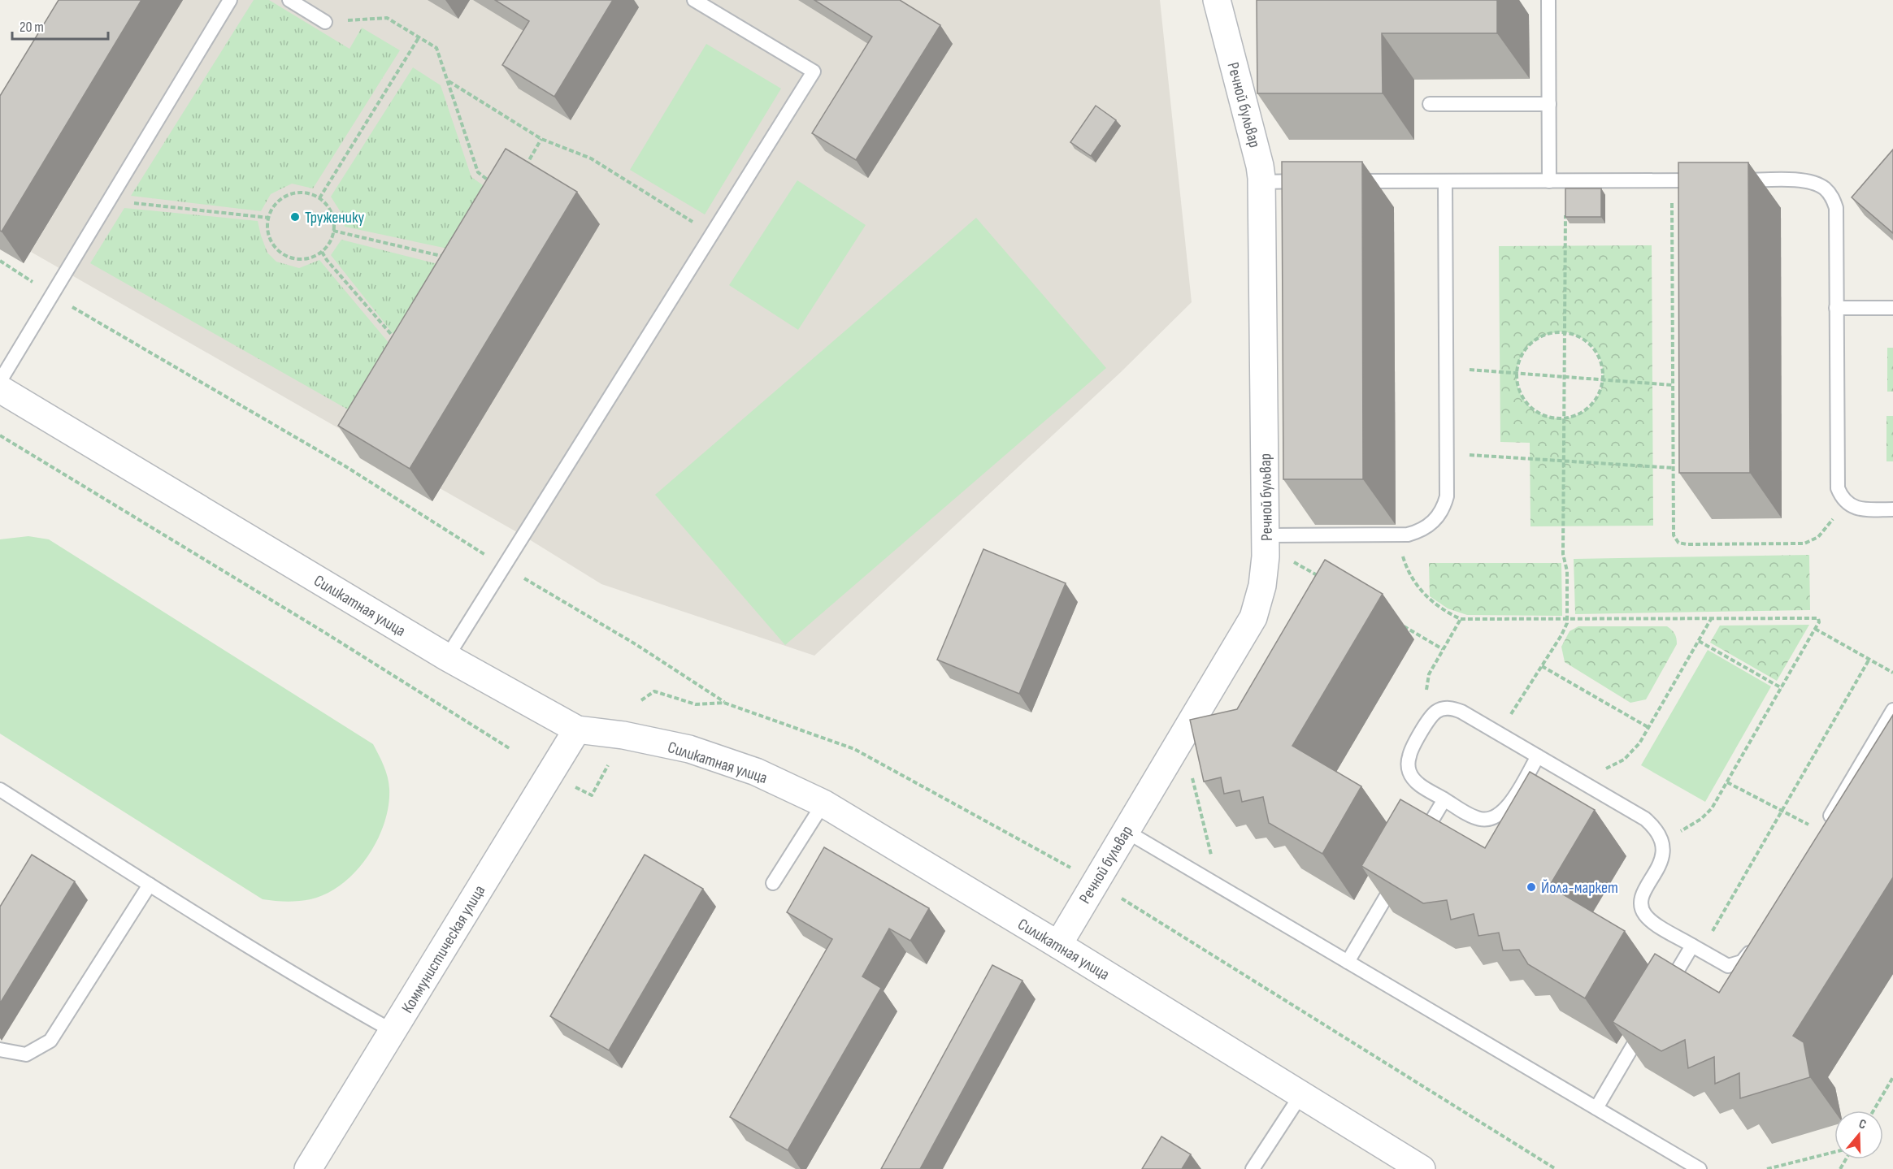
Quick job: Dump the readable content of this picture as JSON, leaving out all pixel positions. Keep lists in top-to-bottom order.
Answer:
{
  "streets": {
    "street": ["Речной бульвар", "Силикатная улица", "Коммунистическая улица"]
  },
  "crossings": [
    ["Речной бульвар", "Силикатная улица"],
    ["Силикатная улица", "Коммунистическая улица"]
  ],
  "places": ["Труженику", "Йола-маркет"],
  "scale_bar": "20 m",
  "north": "top"
}
